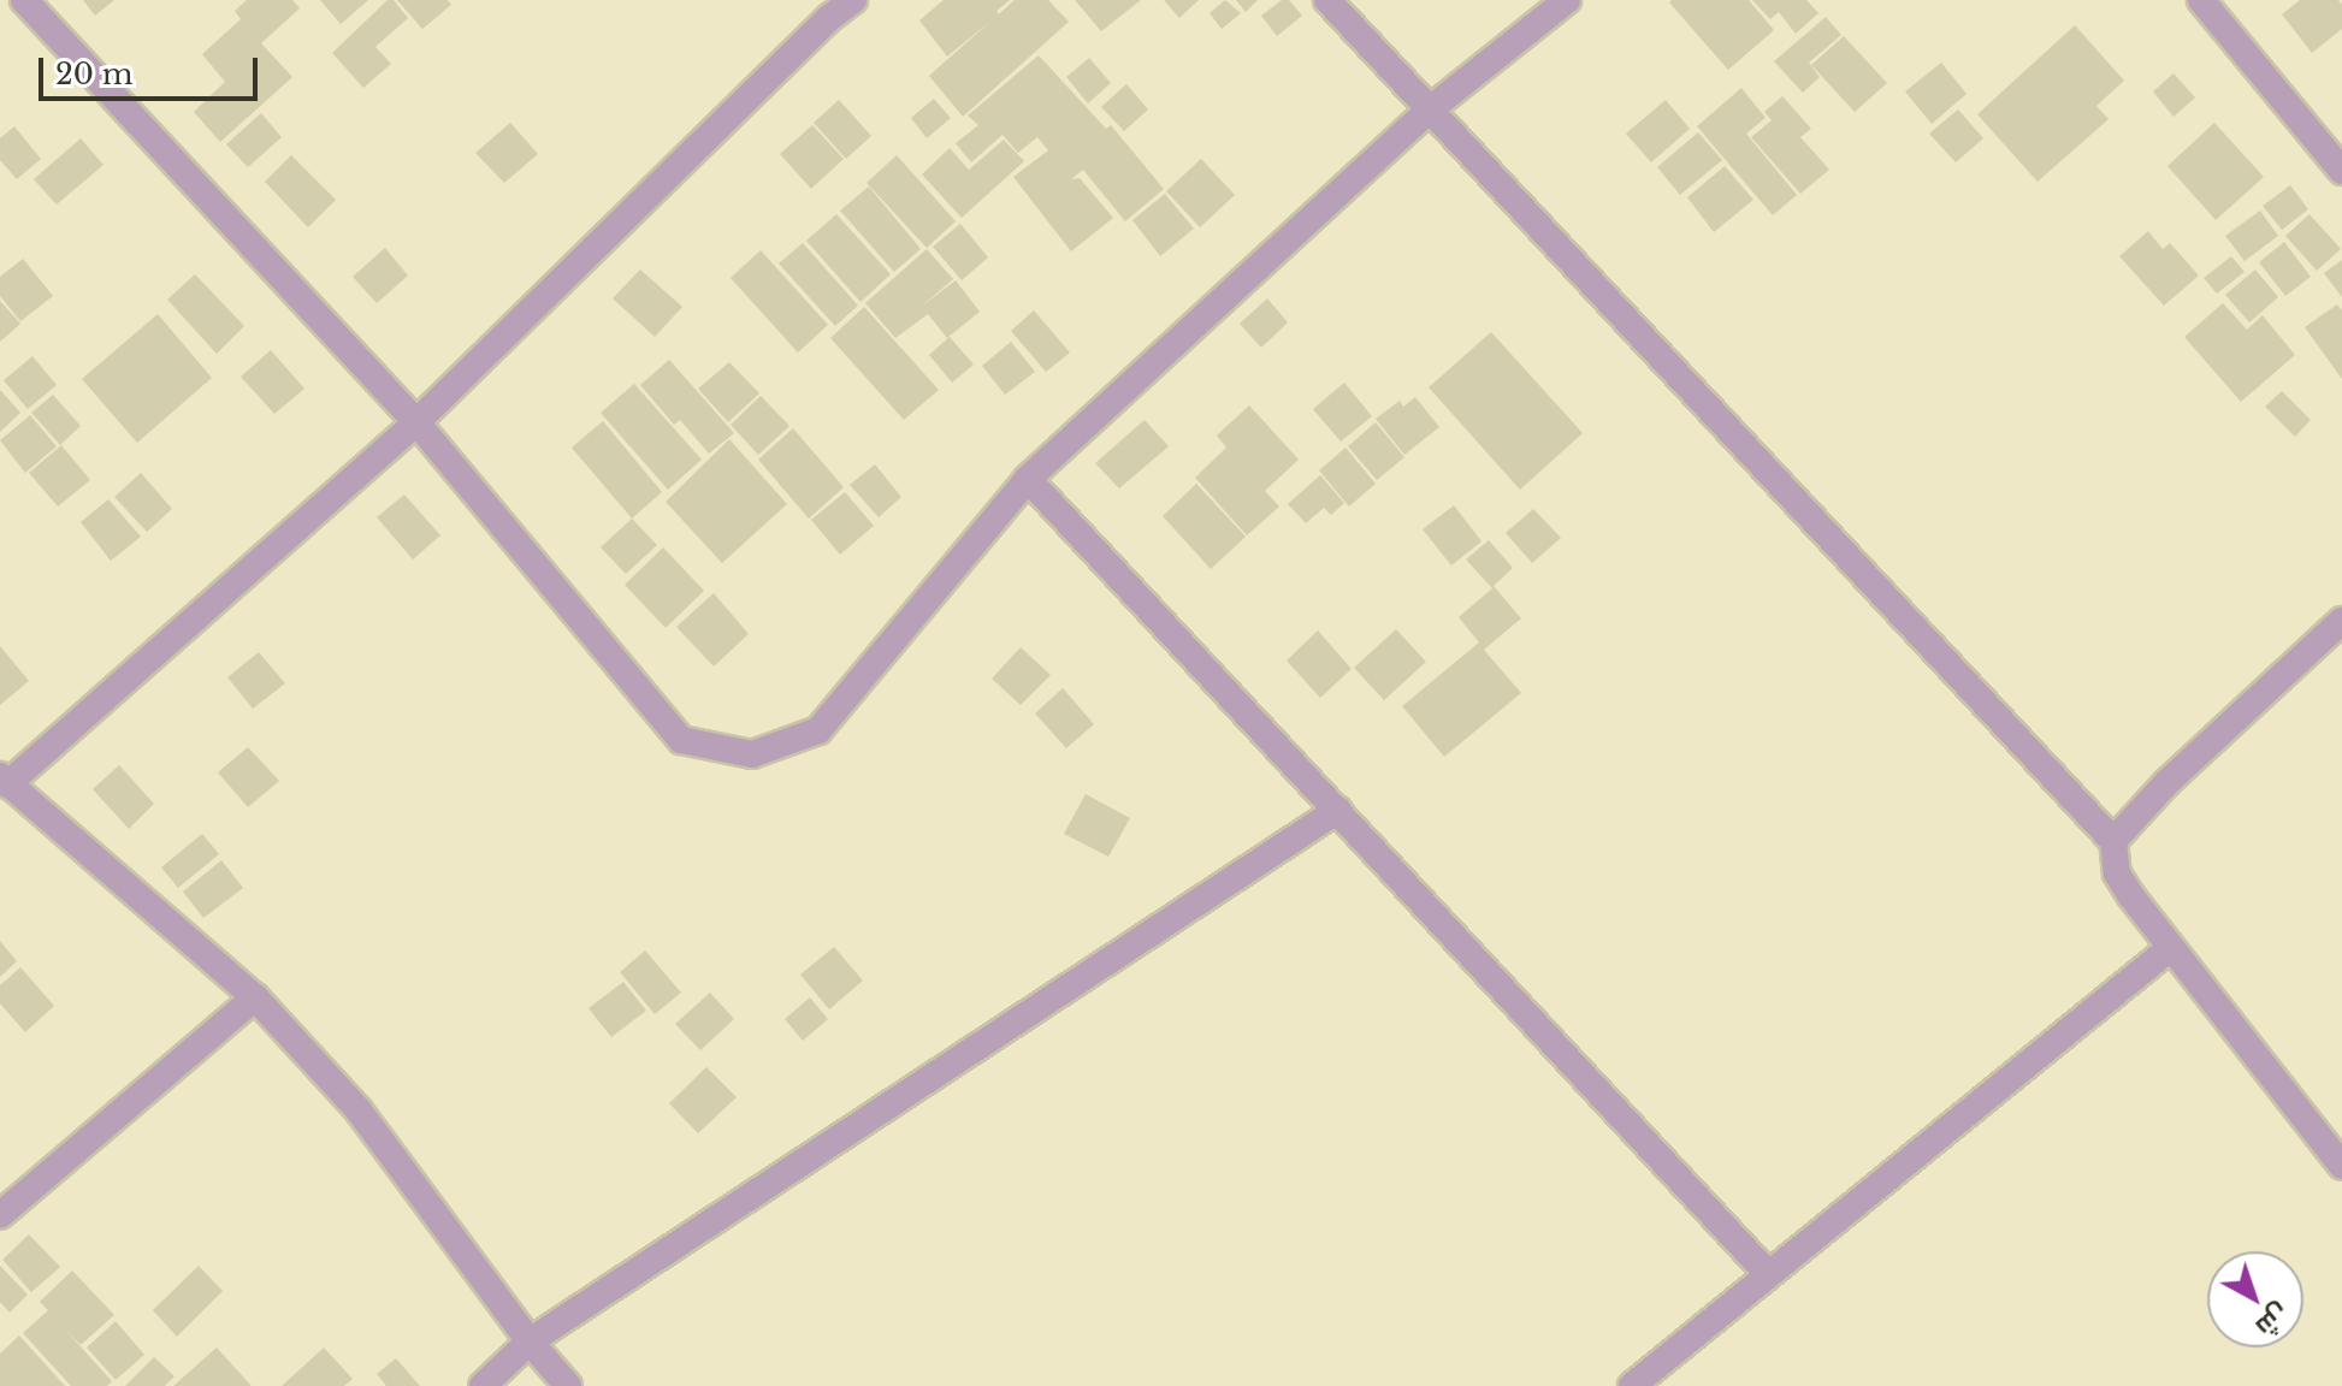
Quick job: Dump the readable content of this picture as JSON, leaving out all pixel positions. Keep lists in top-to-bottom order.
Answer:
{
  "scale_bar": "20 m",
  "north": "bottom right"
}
